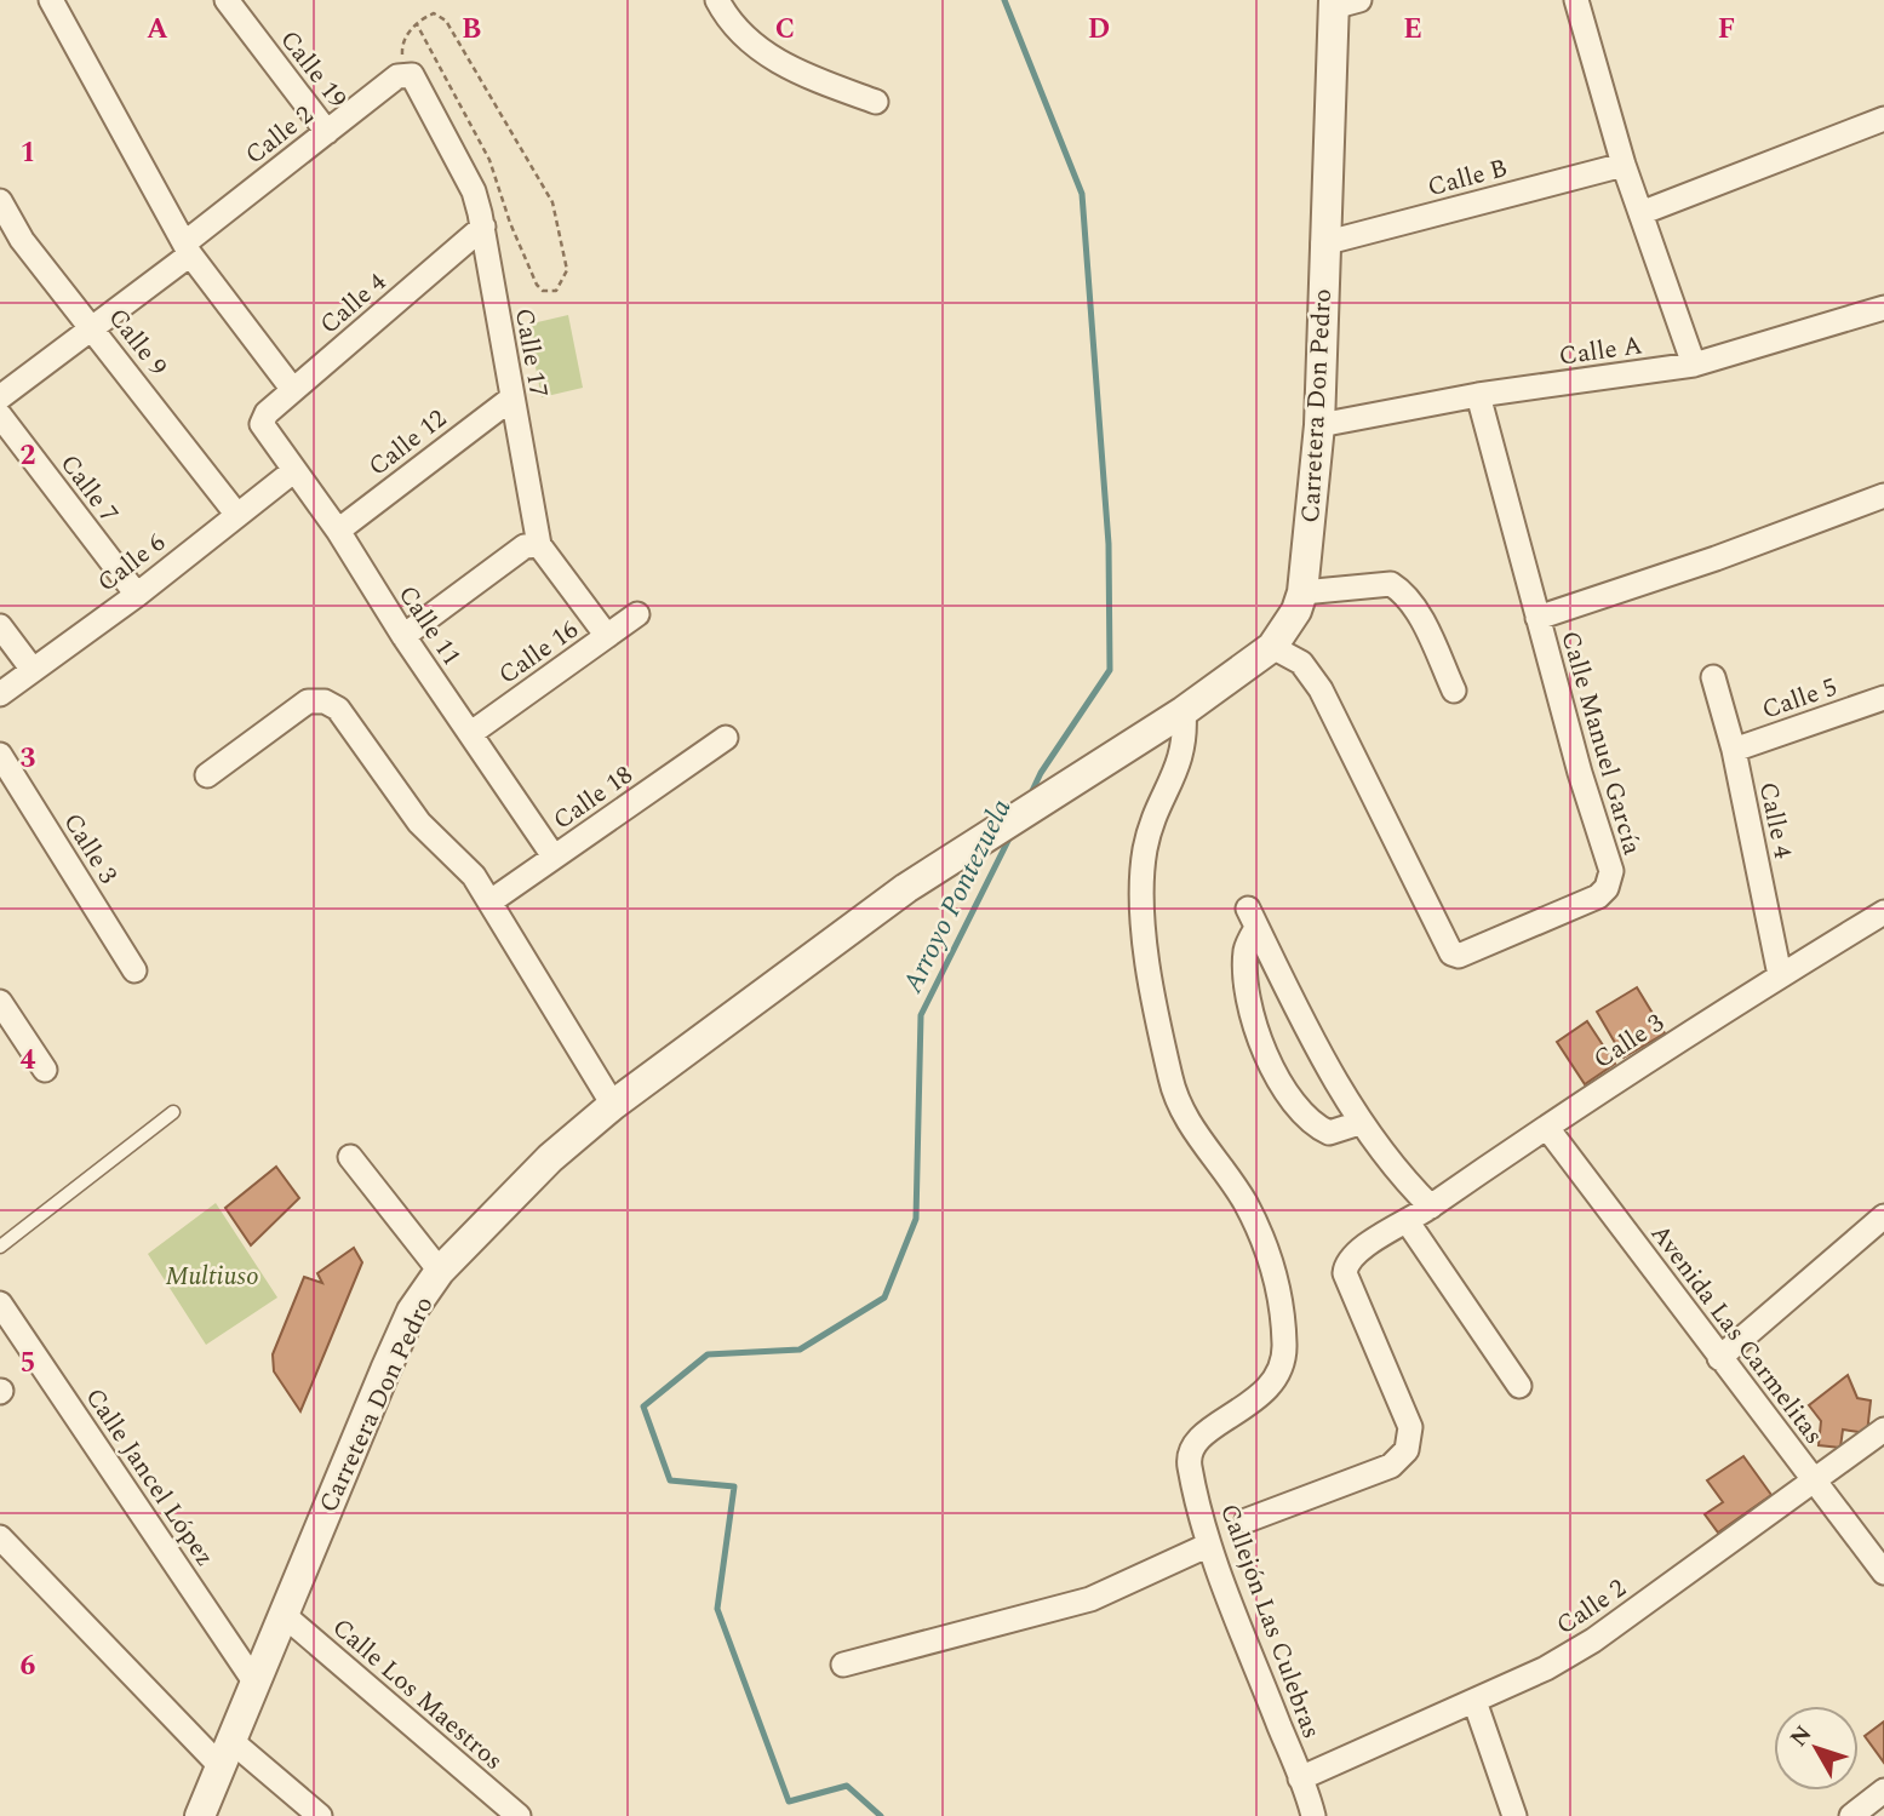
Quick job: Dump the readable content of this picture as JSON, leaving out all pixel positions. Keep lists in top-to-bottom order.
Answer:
{
  "streets": {
    "street": [
      "Calle 19",
      "Calle 2",
      "Calle B",
      "Calle 4",
      "Calle 9",
      "Calle A",
      "Calle 17",
      "Carretera Don Pedro",
      "Calle 12",
      "Calle 7",
      "Calle 6",
      "Calle 11",
      "Calle 16",
      "Calle 5",
      "Calle Manuel García",
      "Calle 18",
      "Calle 3",
      "Avenida Las Carmelitas",
      "Calle Jancel López",
      "Callejón Las Culebras",
      "Calle Los Maestros"
    ]
  },
  "crossings": [
    ["Calle 19", "Calle 2"],
    ["Calle 2", "Calle 9"],
    ["Calle 2", "Calle 17"],
    ["Calle 2", "Avenida Las Carmelitas"],
    ["Calle 2", "Callejón Las Culebras"],
    ["Calle B", "Carretera Don Pedro"],
    ["Calle 4", "Calle 17"],
    ["Calle 4", "Calle 11"],
    ["Calle 4", "Calle 5"],
    ["Calle 4", "Calle 3"],
    ["Calle 9", "Calle 6"],
    ["Calle A", "Carretera Don Pedro"],
    ["Calle A", "Calle Manuel García"],
    ["Calle 17", "Calle 12"],
    ["Calle 17", "Calle 16"],
    ["Carretera Don Pedro", "Calle Manuel García"],
    ["Carretera Don Pedro", "Calle Jancel López"],
    ["Carretera Don Pedro", "Callejón Las Culebras"],
    ["Carretera Don Pedro", "Calle Los Maestros"],
    ["Calle 12", "Calle 11"],
    ["Calle 7", "Calle 6"],
    ["Calle 6", "Calle 11"],
    ["Calle 11", "Calle 16"],
    ["Calle 11", "Calle 18"],
    ["Calle 3", "Avenida Las Carmelitas"]
  ],
  "water": ["Arroyo Pontezuela"],
  "parks": ["Multiuso"],
  "north": "top left",
  "grid": {
    "columns": [
      "A",
      "B",
      "C",
      "D",
      "E",
      "F"
    ],
    "rows": [
      "1",
      "2",
      "3",
      "4",
      "5",
      "6"
    ]
  }
}
